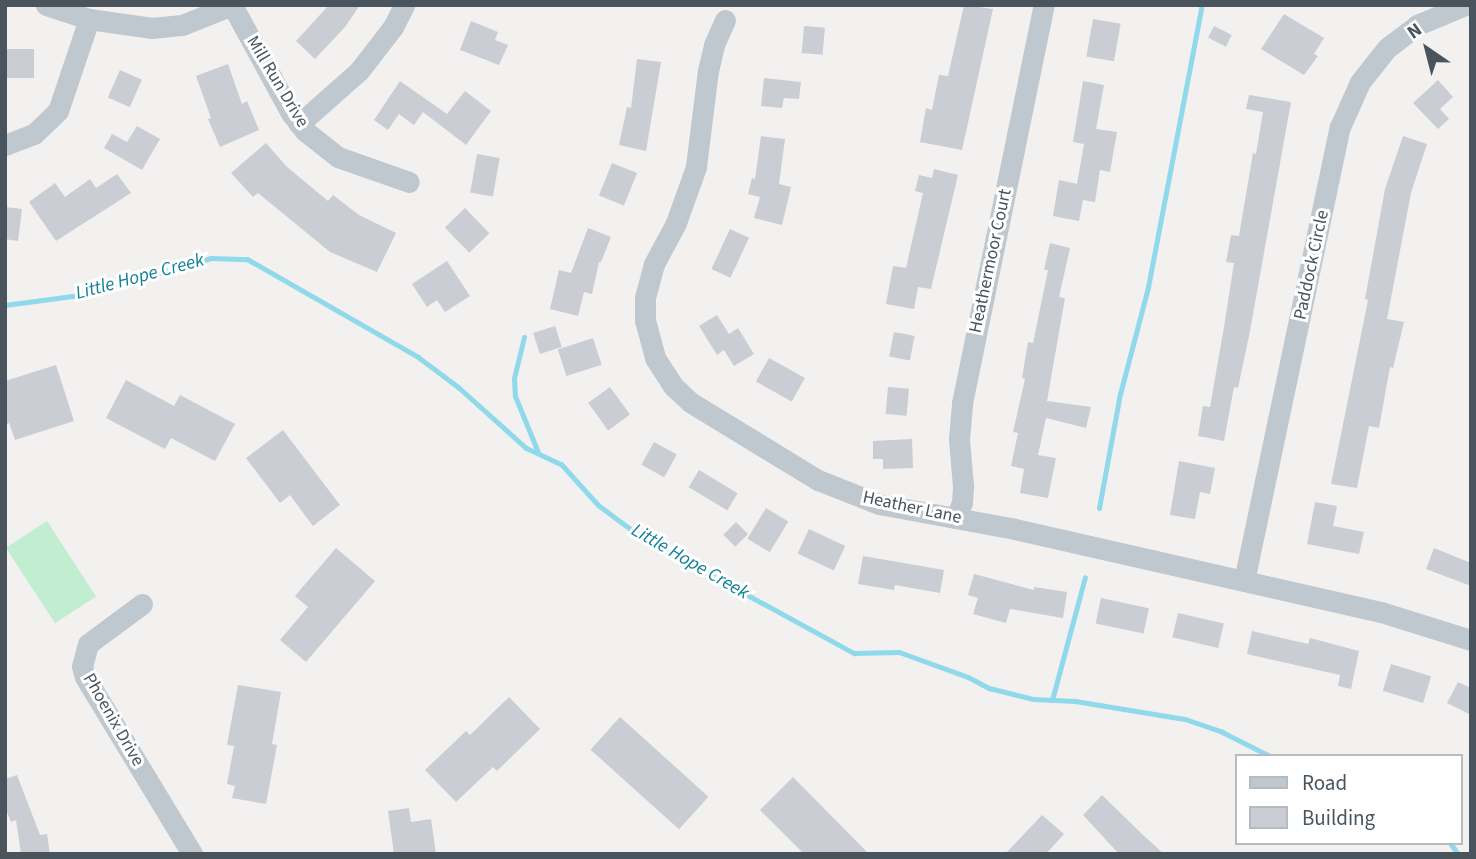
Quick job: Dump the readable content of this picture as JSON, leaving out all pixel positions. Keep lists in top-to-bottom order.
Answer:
{
  "streets": {
    "street": [
      "Mill Run Drive",
      "Heathermoor Court",
      "Paddock Circle",
      "Heather Lane",
      "Phoenix Drive"
    ]
  },
  "crossings": [
    ["Heathermoor Court", "Heather Lane"],
    ["Paddock Circle", "Heather Lane"]
  ],
  "water": ["Little Hope Creek"],
  "legend": ["Road", "Building"],
  "north": "top left"
}
